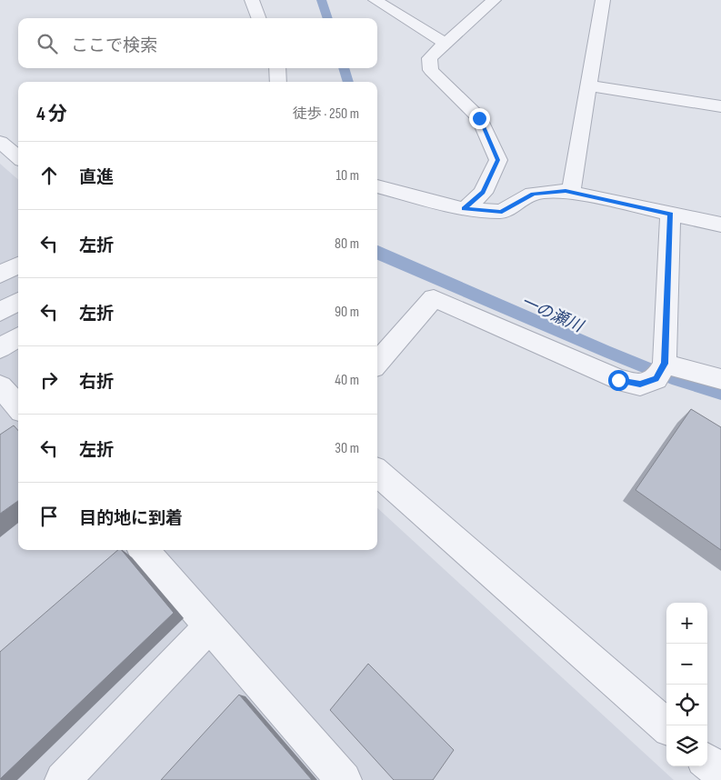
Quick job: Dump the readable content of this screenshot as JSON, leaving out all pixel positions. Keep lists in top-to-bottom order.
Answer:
{
  "water": ["一の瀬川"],
  "page": {
    "search": "ここで検索",
    "heading": ["4 分", "徒歩 · 250 m"],
    "list": [
      ["直進", "10 m"],
      ["左折", "80 m"],
      ["左折", "90 m"],
      ["右折", "40 m"],
      ["左折", "30 m"],
      "目的地に到着"
    ],
    "map_buttons": ["+", "−"]
  }
}
